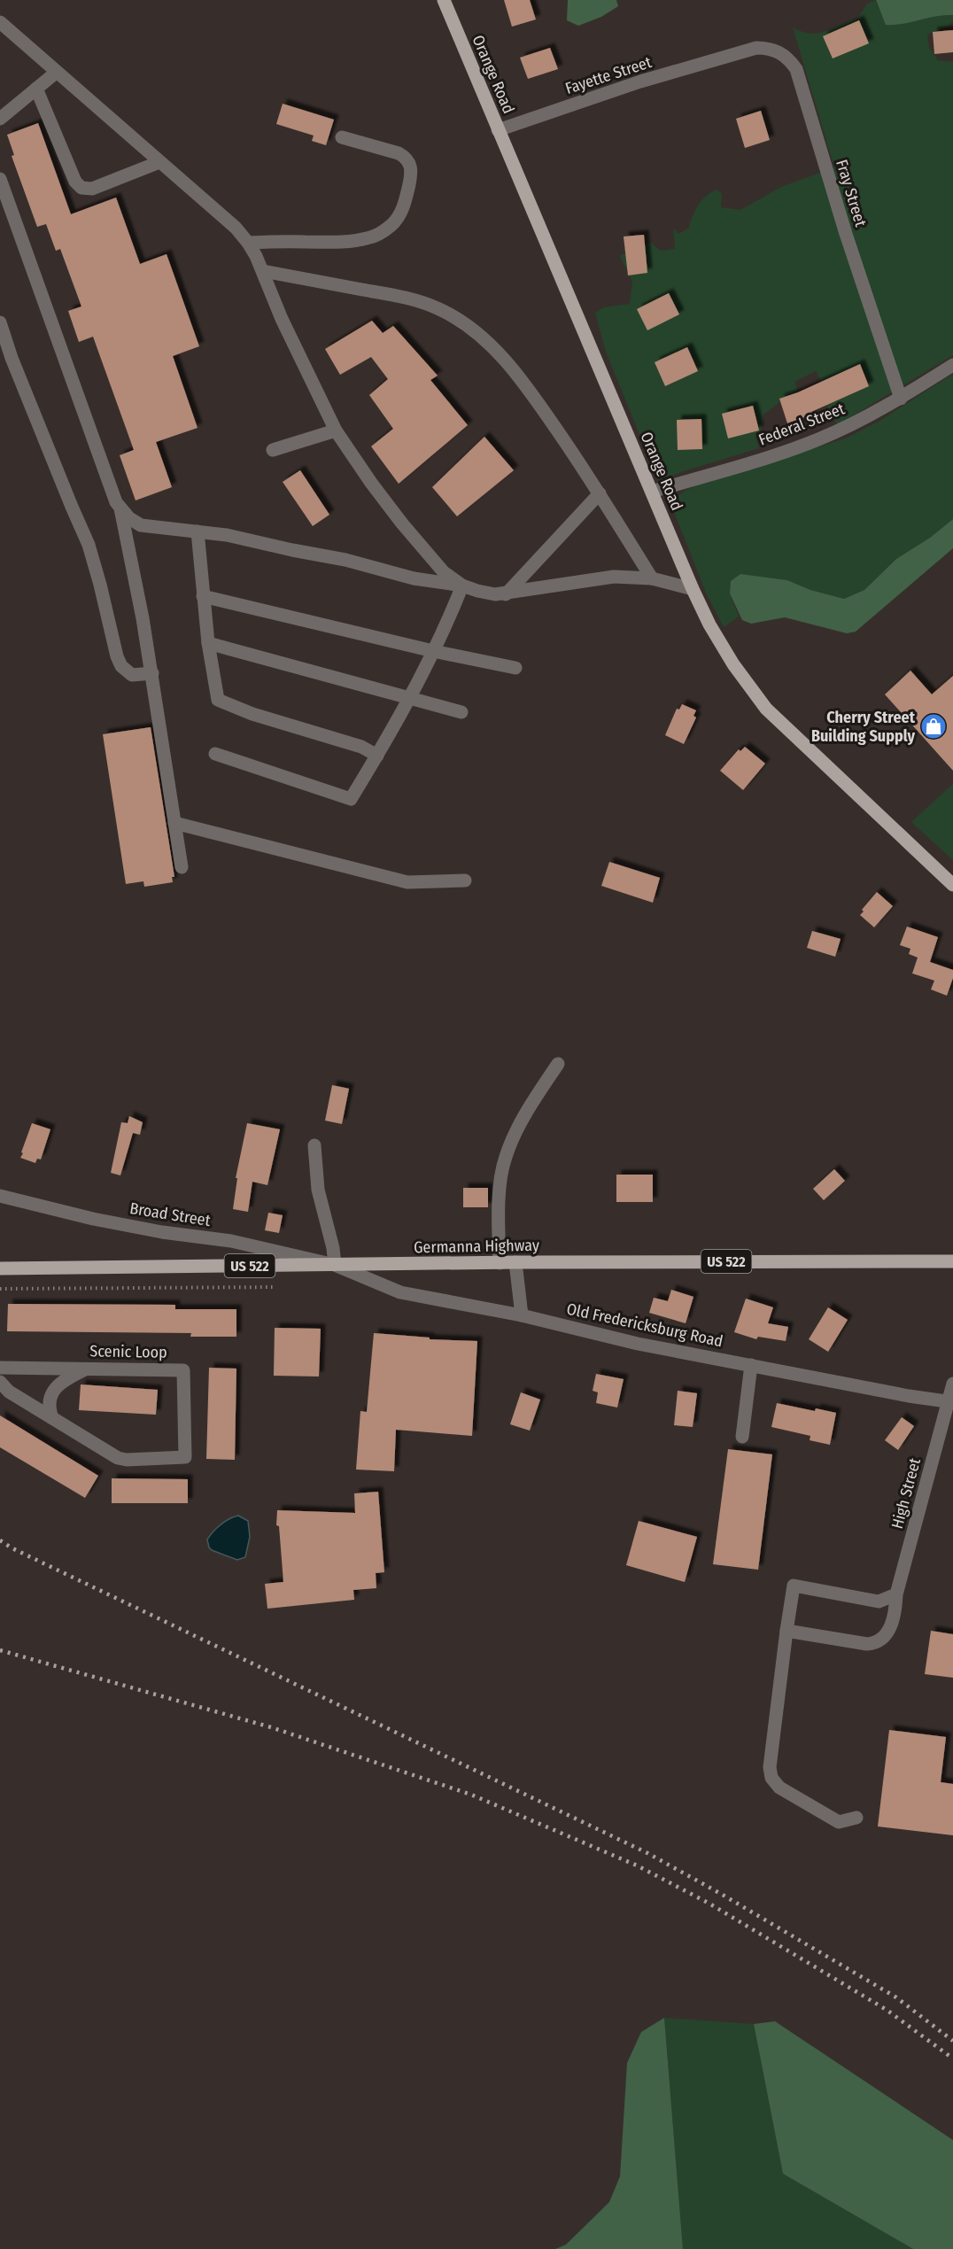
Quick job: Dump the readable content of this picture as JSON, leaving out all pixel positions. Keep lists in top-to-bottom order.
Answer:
{
  "streets": {
    "main road": ["Orange Road", "Germanna Highway", "US 522"],
    "street": [
      "Fayette Street",
      "Fray Street",
      "Federal Street",
      "Broad Street",
      "Old Fredericksburg Road",
      "Scenic Loop",
      "High Street"
    ]
  },
  "crossings": [
    ["Orange Road", "Fayette Street"],
    ["Orange Road", "Federal Street"],
    ["Fayette Street", "Fray Street"],
    ["Fray Street", "Federal Street"],
    ["Broad Street", "Germanna Highway"],
    ["Broad Street", "Old Fredericksburg Road"],
    ["Germanna Highway", "Old Fredericksburg Road"],
    ["Old Fredericksburg Road", "High Street"]
  ],
  "places": {
    "shop": ["Cherry Street Building Supply"]
  }
}
